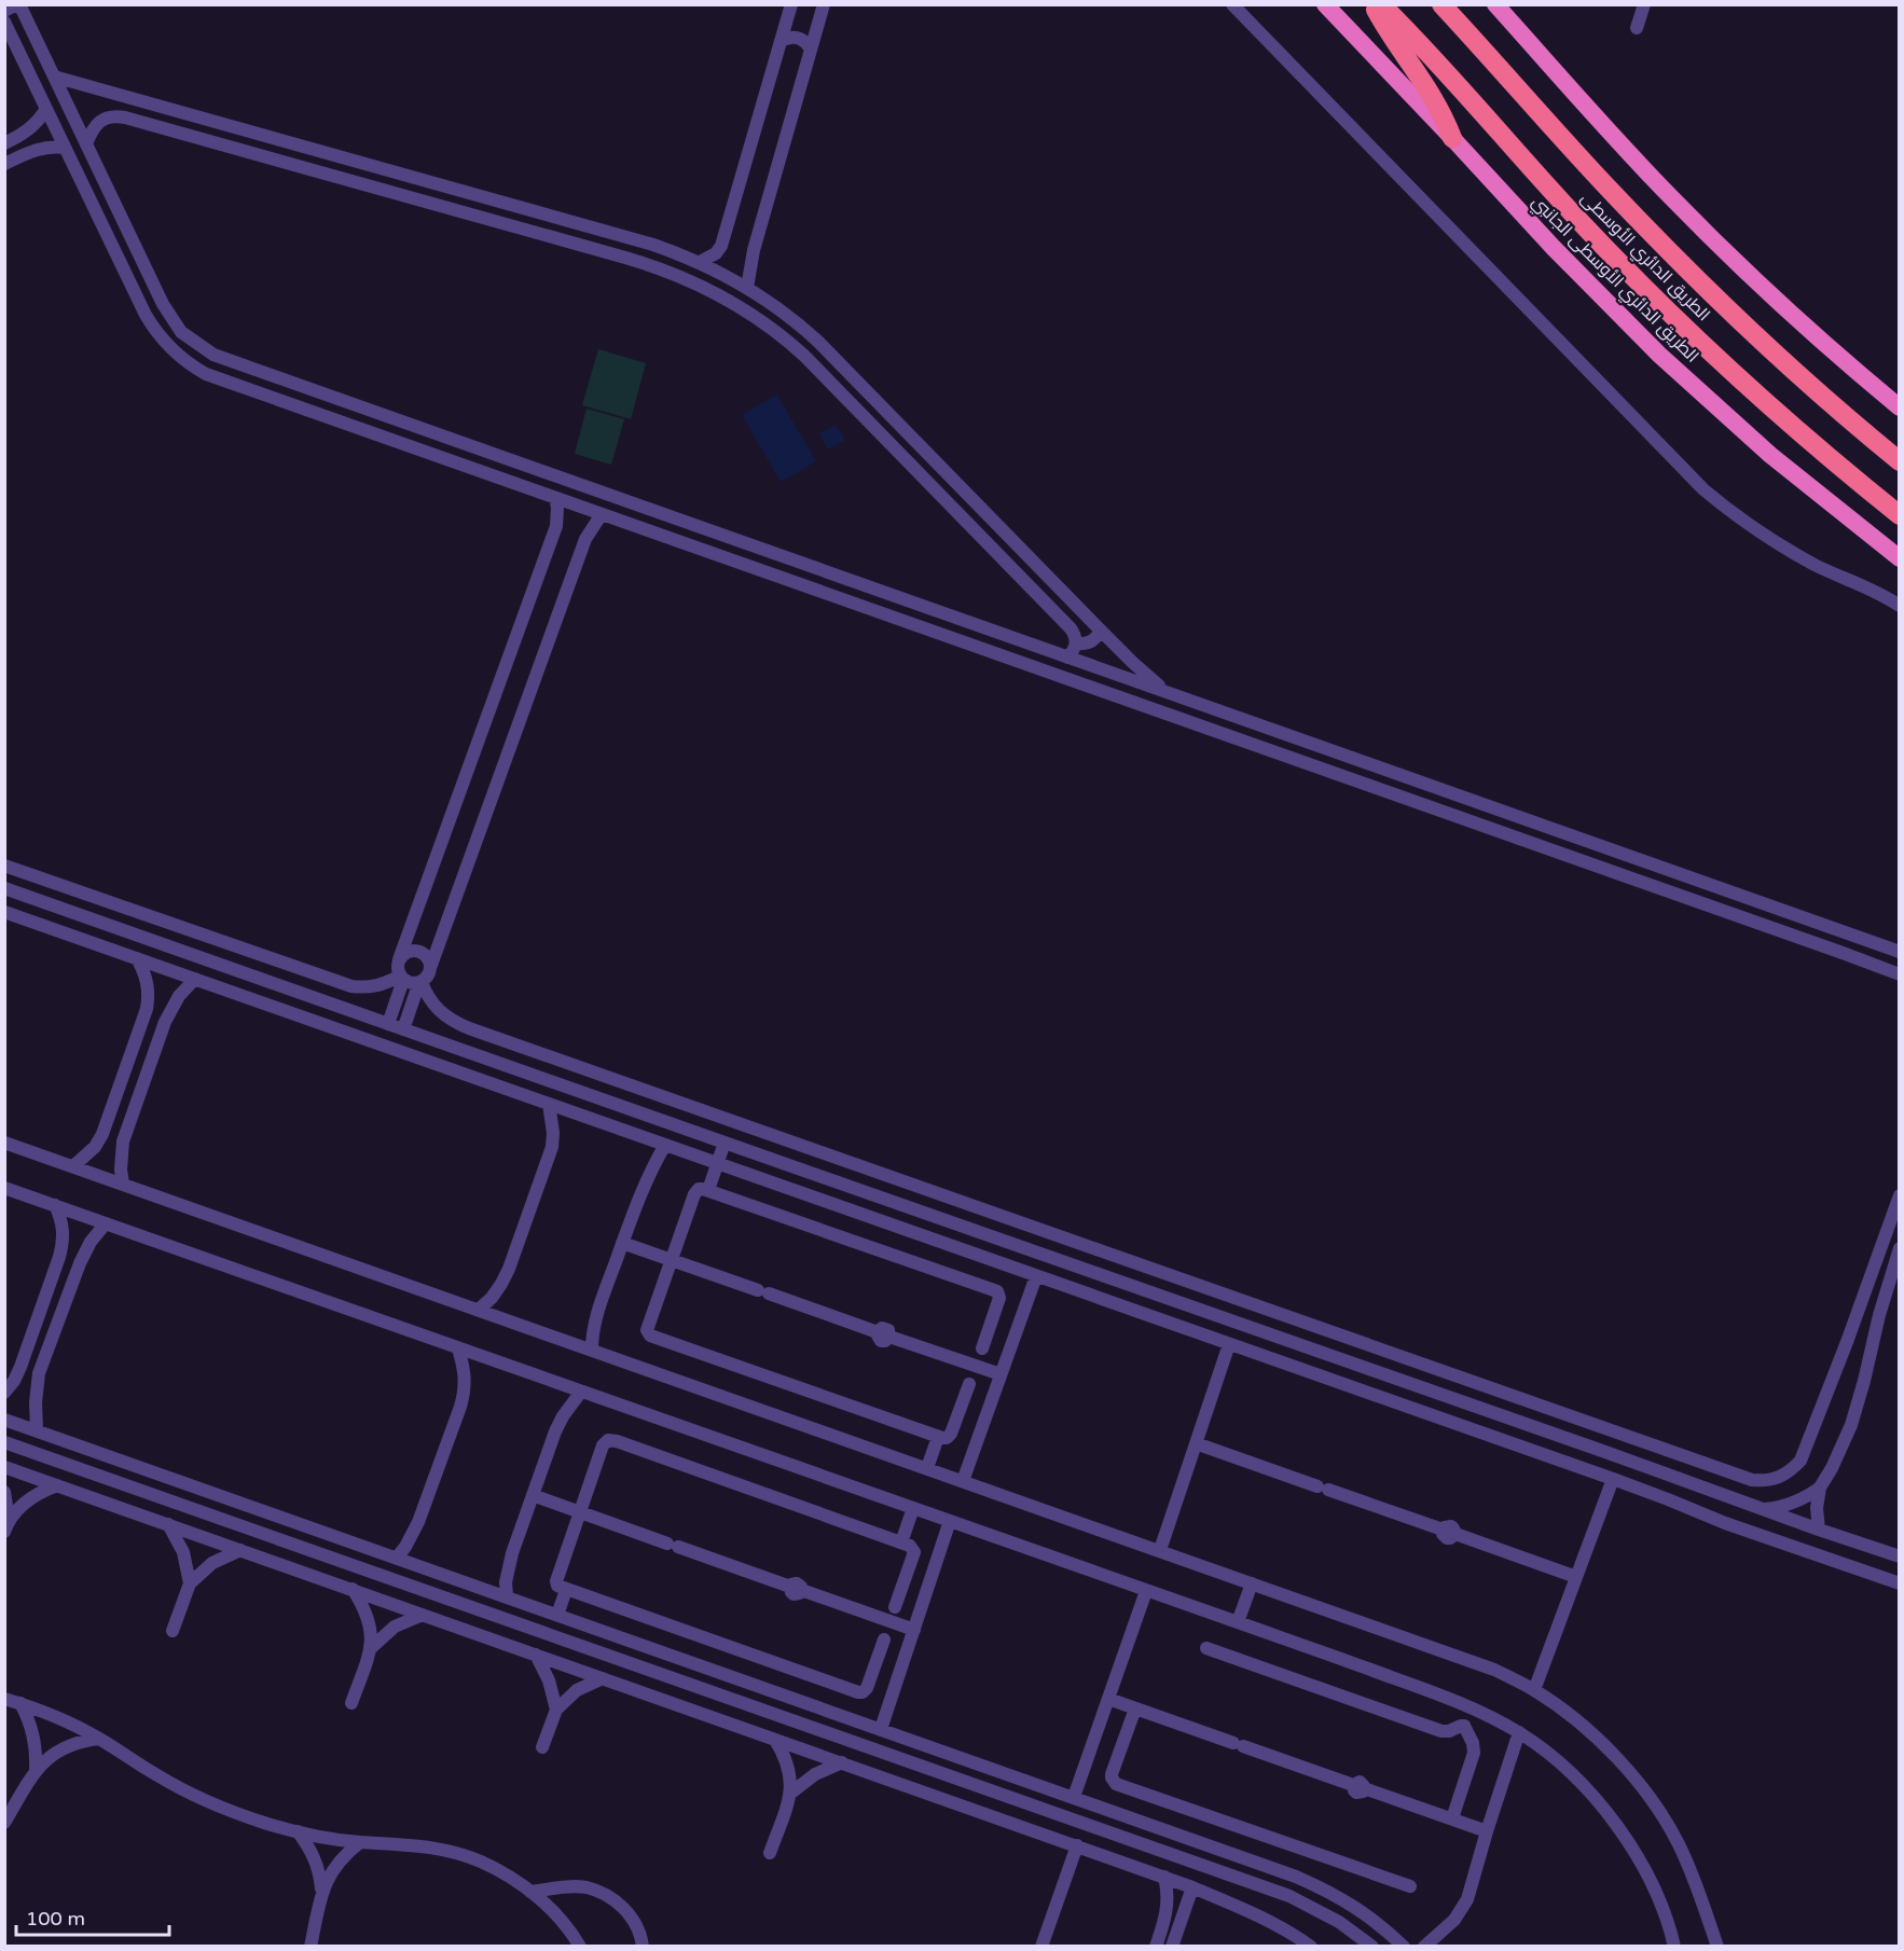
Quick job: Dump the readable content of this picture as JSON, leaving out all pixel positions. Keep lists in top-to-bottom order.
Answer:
{
  "streets": {
    "highway": ["الطريق الدائري الأوسطى", "الطريق الدائري الأوسطى الجانبي"]
  },
  "scale_bar": "100 m"
}
